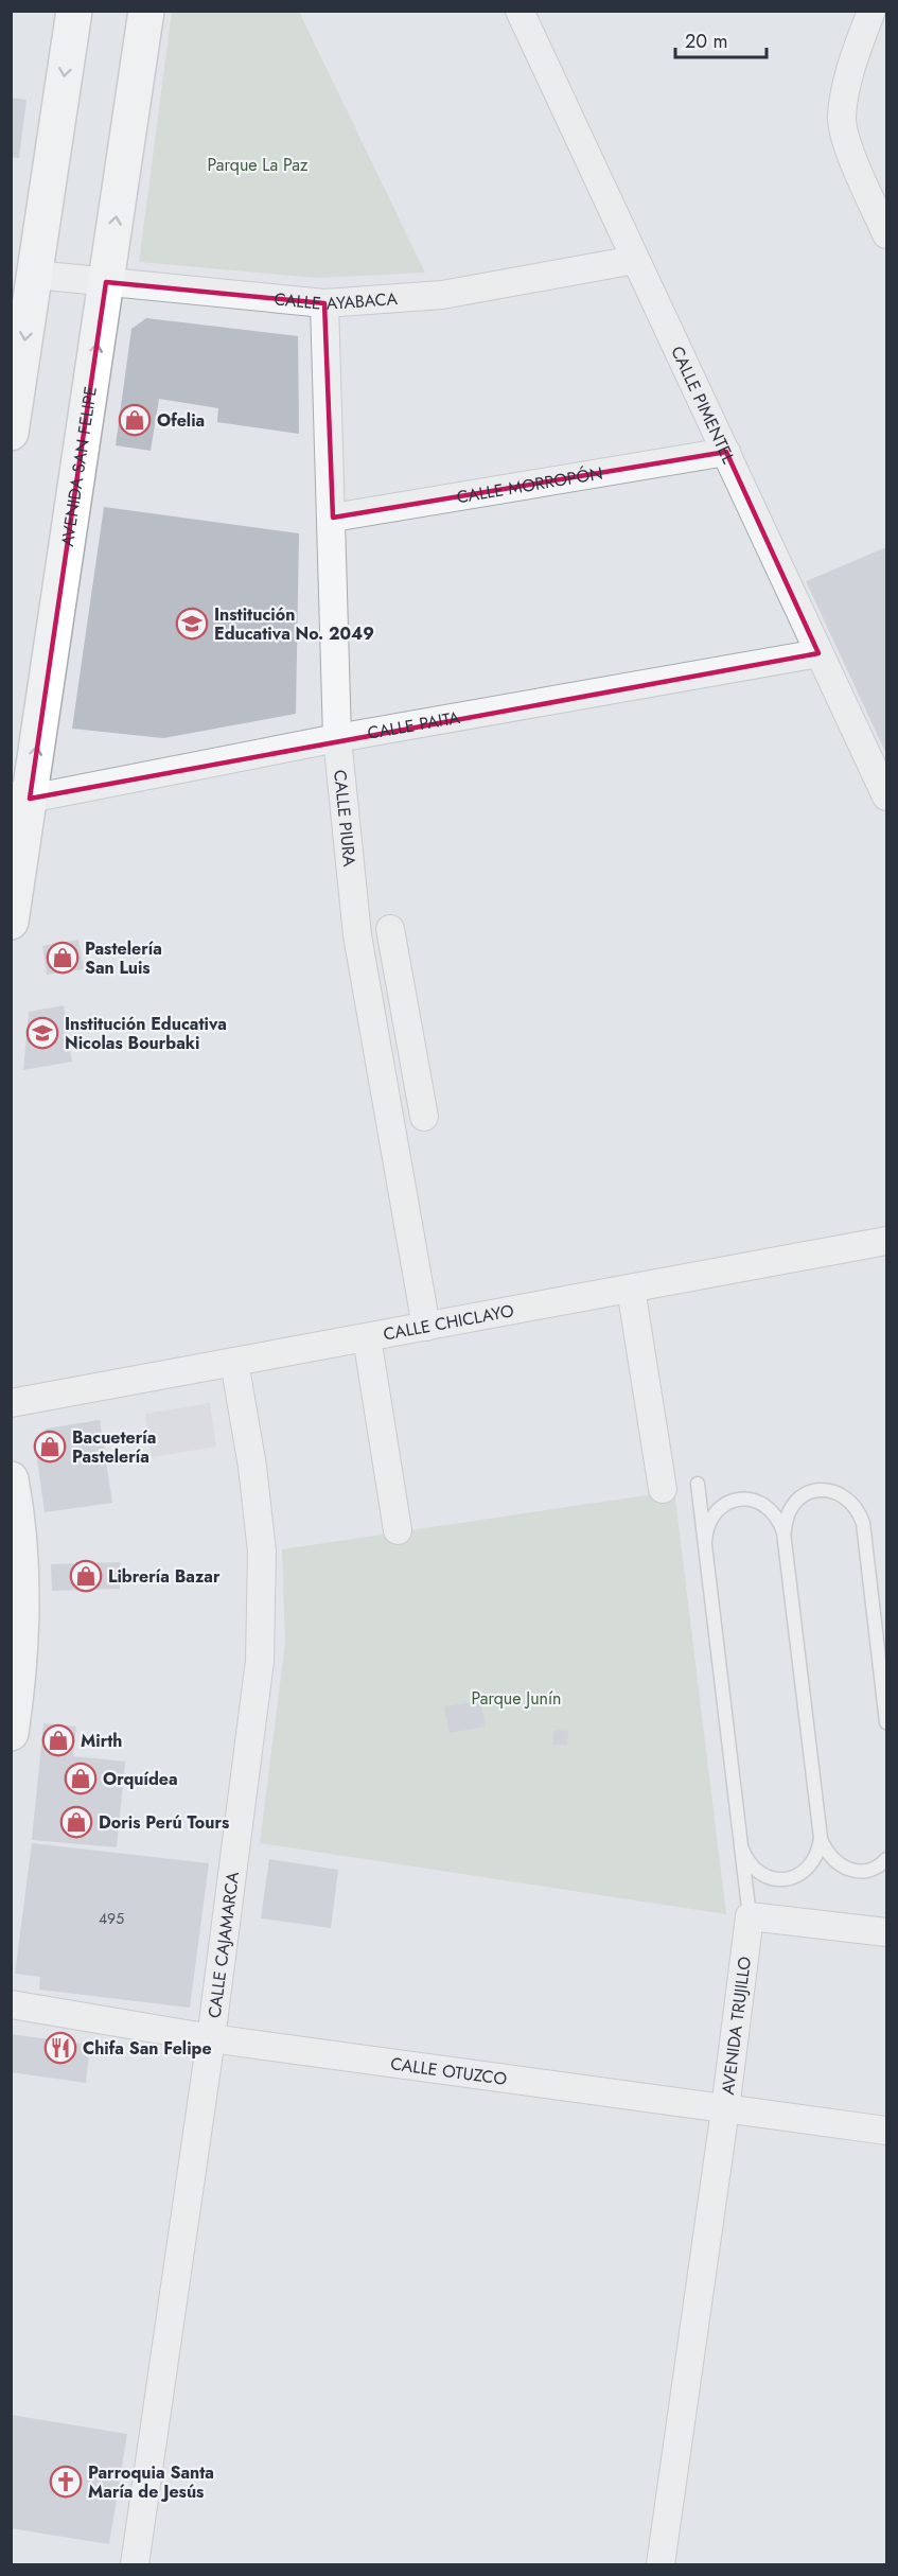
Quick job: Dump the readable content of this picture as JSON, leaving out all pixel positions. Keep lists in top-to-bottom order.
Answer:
{
  "streets": {
    "main road": ["AVENIDA SAN FELIPE"],
    "street": [
      "CALLE AYABACA",
      "CALLE PIMENTEL",
      "CALLE MORROPÓN",
      "CALLE PAITA",
      "CALLE PIURA",
      "CALLE CHICLAYO",
      "CALLE CAJAMARCA",
      "AVENIDA TRUJILLO",
      "CALLE OTUZCO"
    ]
  },
  "crossings": [
    ["CALLE AYABACA", "CALLE PIMENTEL"],
    ["CALLE AYABACA", "AVENIDA SAN FELIPE"],
    ["CALLE AYABACA", "CALLE PIURA"],
    ["CALLE PIMENTEL", "CALLE MORROPÓN"],
    ["CALLE PIMENTEL", "CALLE PAITA"],
    ["AVENIDA SAN FELIPE", "CALLE PAITA"],
    ["CALLE MORROPÓN", "CALLE PIURA"],
    ["CALLE PAITA", "CALLE PIURA"],
    ["CALLE PIURA", "CALLE CHICLAYO"],
    ["CALLE CHICLAYO", "CALLE CAJAMARCA"],
    ["CALLE CAJAMARCA", "CALLE OTUZCO"],
    ["AVENIDA TRUJILLO", "CALLE OTUZCO"]
  ],
  "parks": ["Parque La Paz", "Parque Junín"],
  "places": {
    "shop": [
      "Ofelia",
      "Pastelería San Luis",
      "Bacuetería Pastelería",
      "Librería Bazar",
      "Mirth",
      "Orquídea",
      "Doris Perú Tours"
    ],
    "school or university": ["Institución Educativa No. 2049", "Institución Educativa Nicolas Bourbaki"],
    "restaurant": ["Chifa San Felipe"],
    "church": ["Parroquia Santa María de Jesús"]
  },
  "house_numbers": ["495"],
  "scale_bar": "20 m"
}
